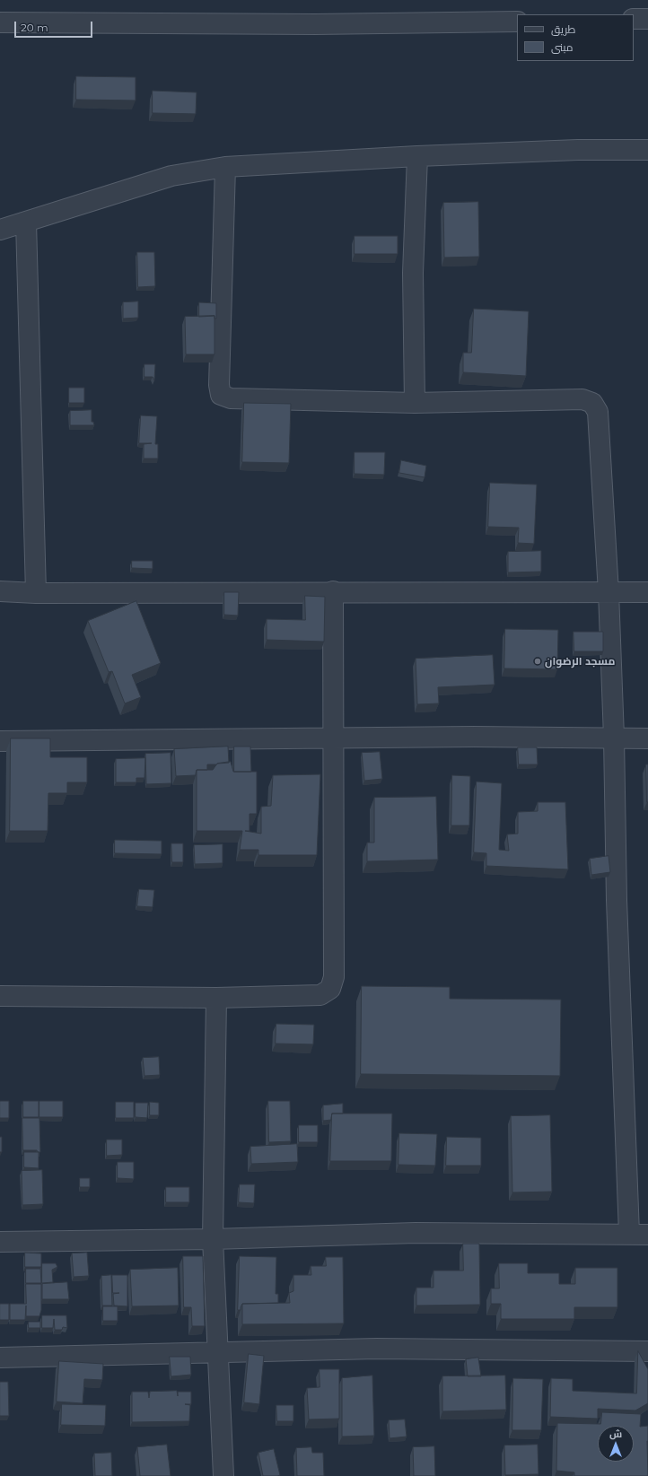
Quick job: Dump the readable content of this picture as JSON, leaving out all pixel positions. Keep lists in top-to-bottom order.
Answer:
{
  "places": ["مسجد الرضوان"],
  "legend": ["طريق", "مبنى"],
  "scale_bar": "20 m",
  "north": "top"
}
